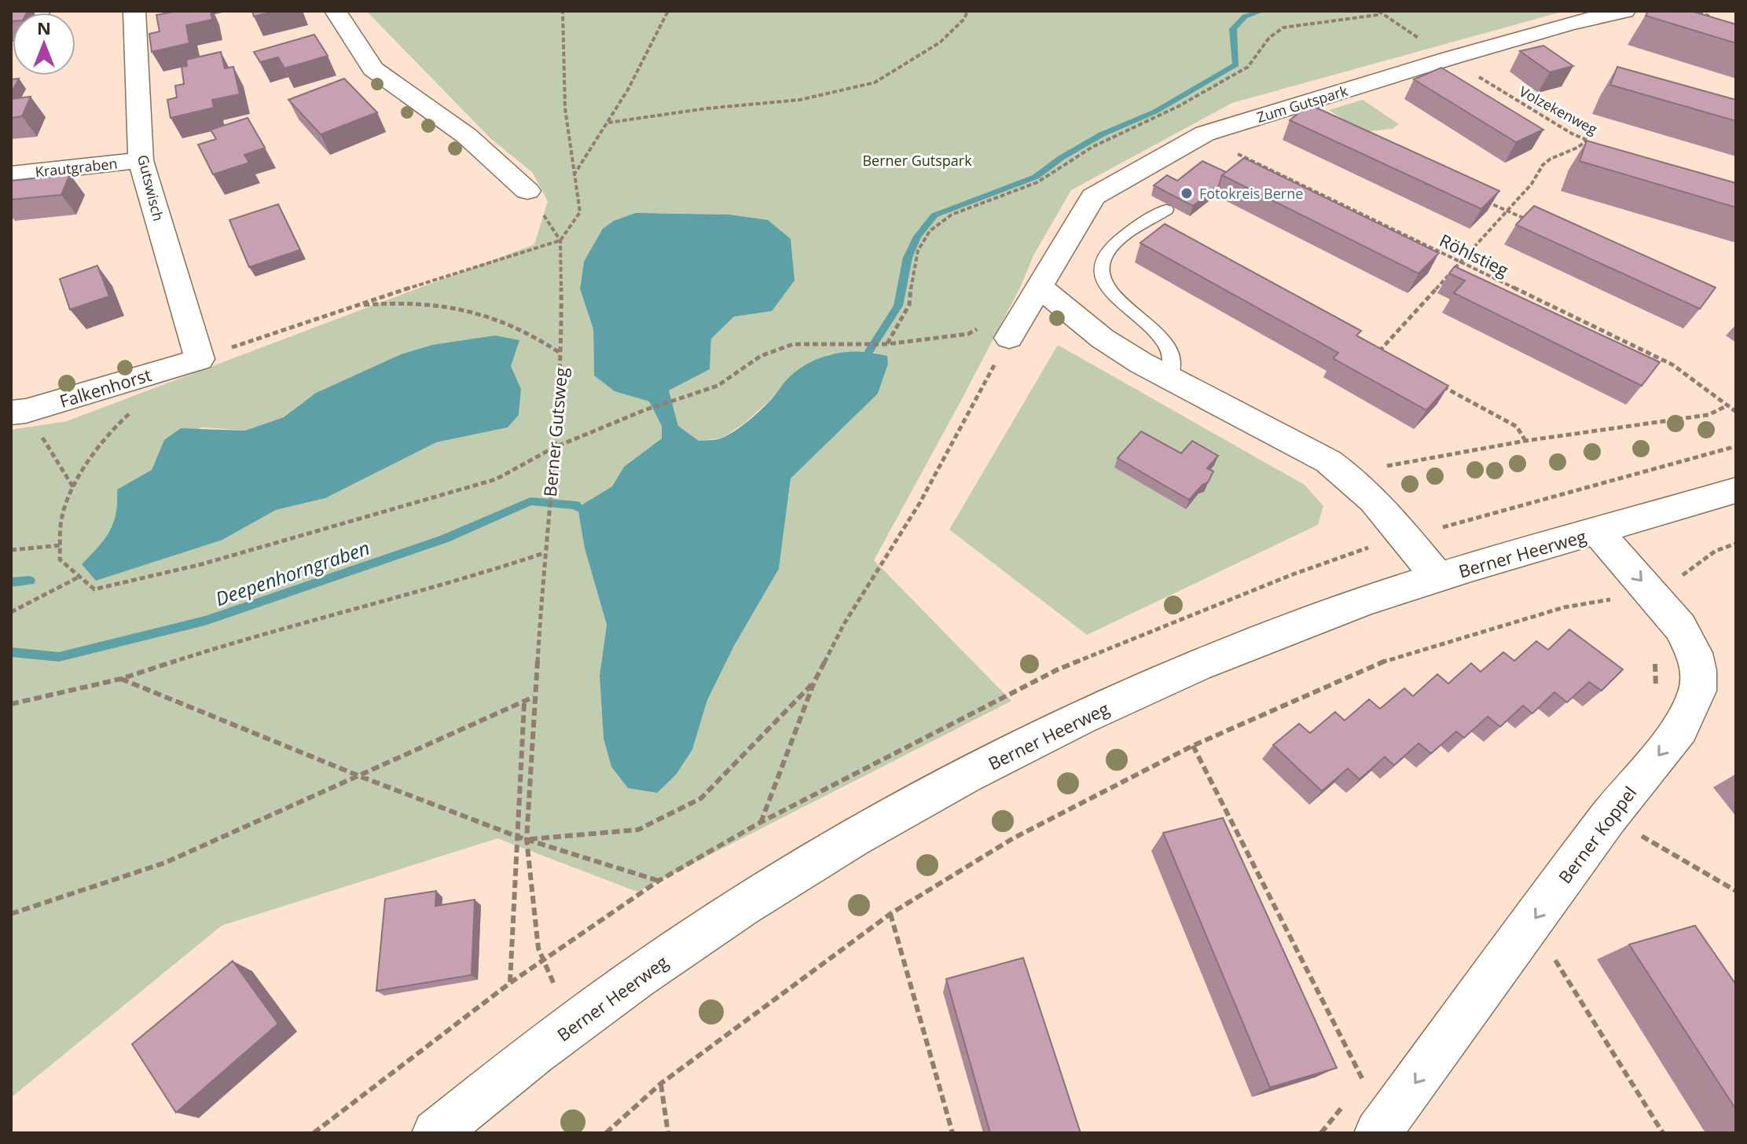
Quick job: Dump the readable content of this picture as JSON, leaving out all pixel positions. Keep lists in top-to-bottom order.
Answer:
{
  "streets": {
    "street": [
      "Zum Gutspark",
      "Krautgraben",
      "Gutswisch",
      "Falkenhorst",
      "Berner Heerweg",
      "Berner Koppel"
    ],
    "path": ["Volzekenweg", "Röhlstieg", "Berner Gutsweg"]
  },
  "crossings": [
    ["Zum Gutspark", "Volzekenweg"],
    ["Zum Gutspark", "Röhlstieg"],
    ["Krautgraben", "Gutswisch"],
    ["Gutswisch", "Falkenhorst"],
    ["Berner Heerweg", "Berner Koppel"]
  ],
  "one_way": ["Berner Koppel"],
  "water": ["Deepenhorngraben"],
  "parks": ["Berner Gutspark"],
  "places": ["Fotokreis Berne"],
  "north": "top"
}
